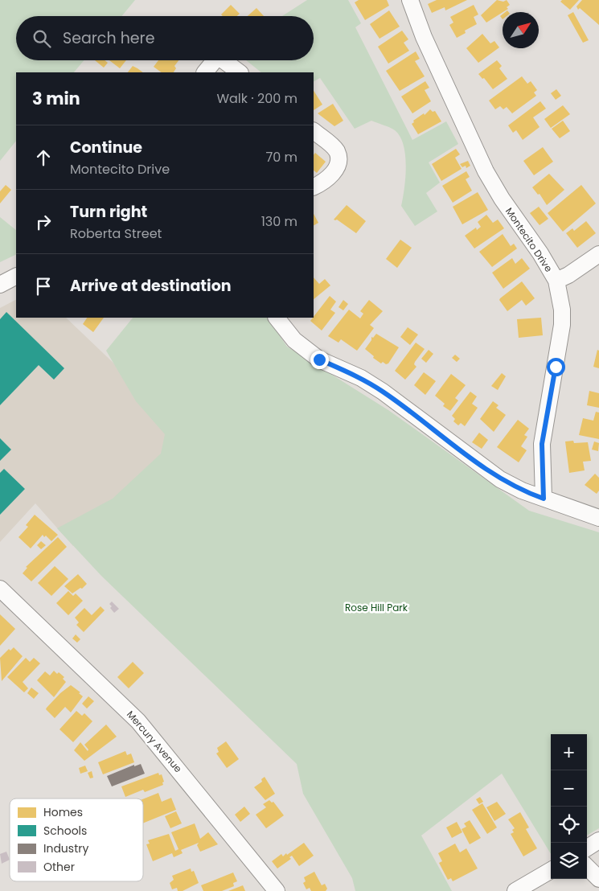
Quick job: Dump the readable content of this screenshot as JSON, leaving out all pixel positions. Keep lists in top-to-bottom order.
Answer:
{
  "streets": {
    "street": ["Montecito Drive", "Mercury Avenue"]
  },
  "parks": ["Rose Hill Park"],
  "legend": [
    "Homes",
    "Schools",
    "Industry",
    "Other"
  ],
  "north": "top right",
  "page": {
    "search": "Search here",
    "heading": ["3 min", "Walk · 200 m"],
    "list": [
      ["Continue", "Montecito Drive", "70 m"],
      ["Turn right", "Roberta Street", "130 m"],
      "Arrive at destination"
    ],
    "map_buttons": ["+", "−"]
  }
}
